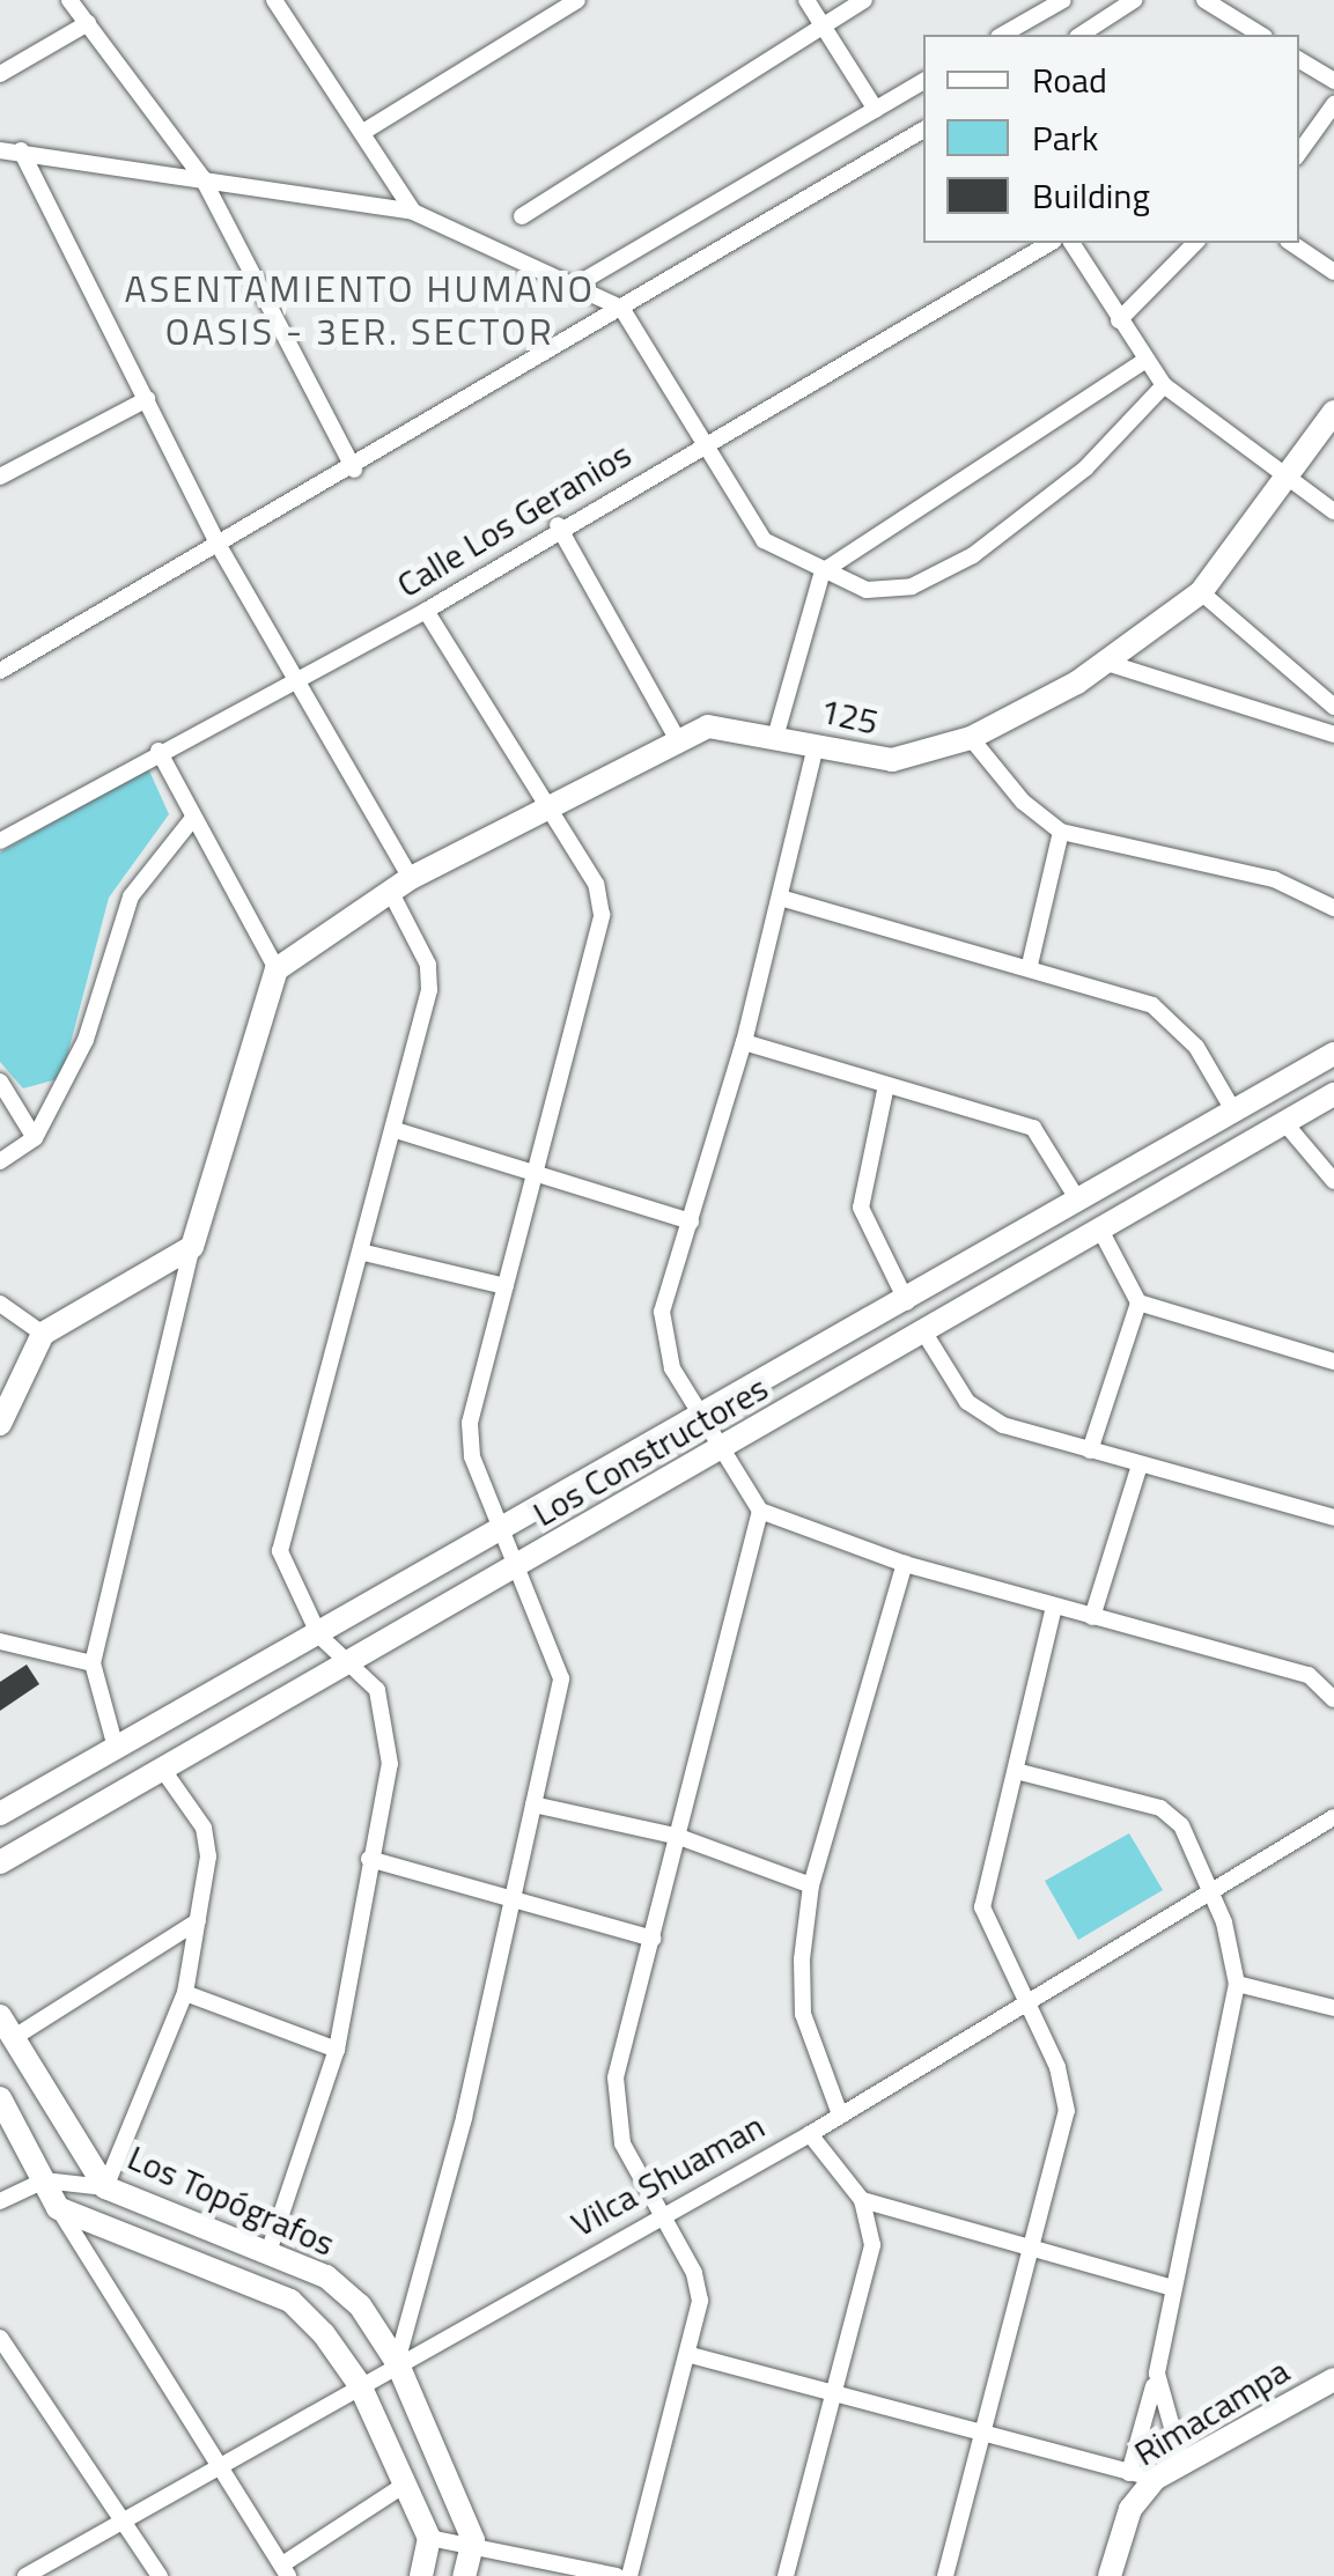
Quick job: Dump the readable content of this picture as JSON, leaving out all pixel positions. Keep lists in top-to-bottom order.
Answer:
{
  "streets": {
    "main road": [
      "125",
      "Los Constructores",
      "Los Topógrafos",
      "Rimacampa"
    ],
    "street": ["Calle Los Geranios", "Vilca Shuaman"]
  },
  "crossings": [
    ["Vilca Shuaman", "Los Topógrafos"]
  ],
  "districts": ["ASENTAMIENTO HUMANO OASIS - 3ER. SECTOR"],
  "legend": ["Road", "Park", "Building"]
}
